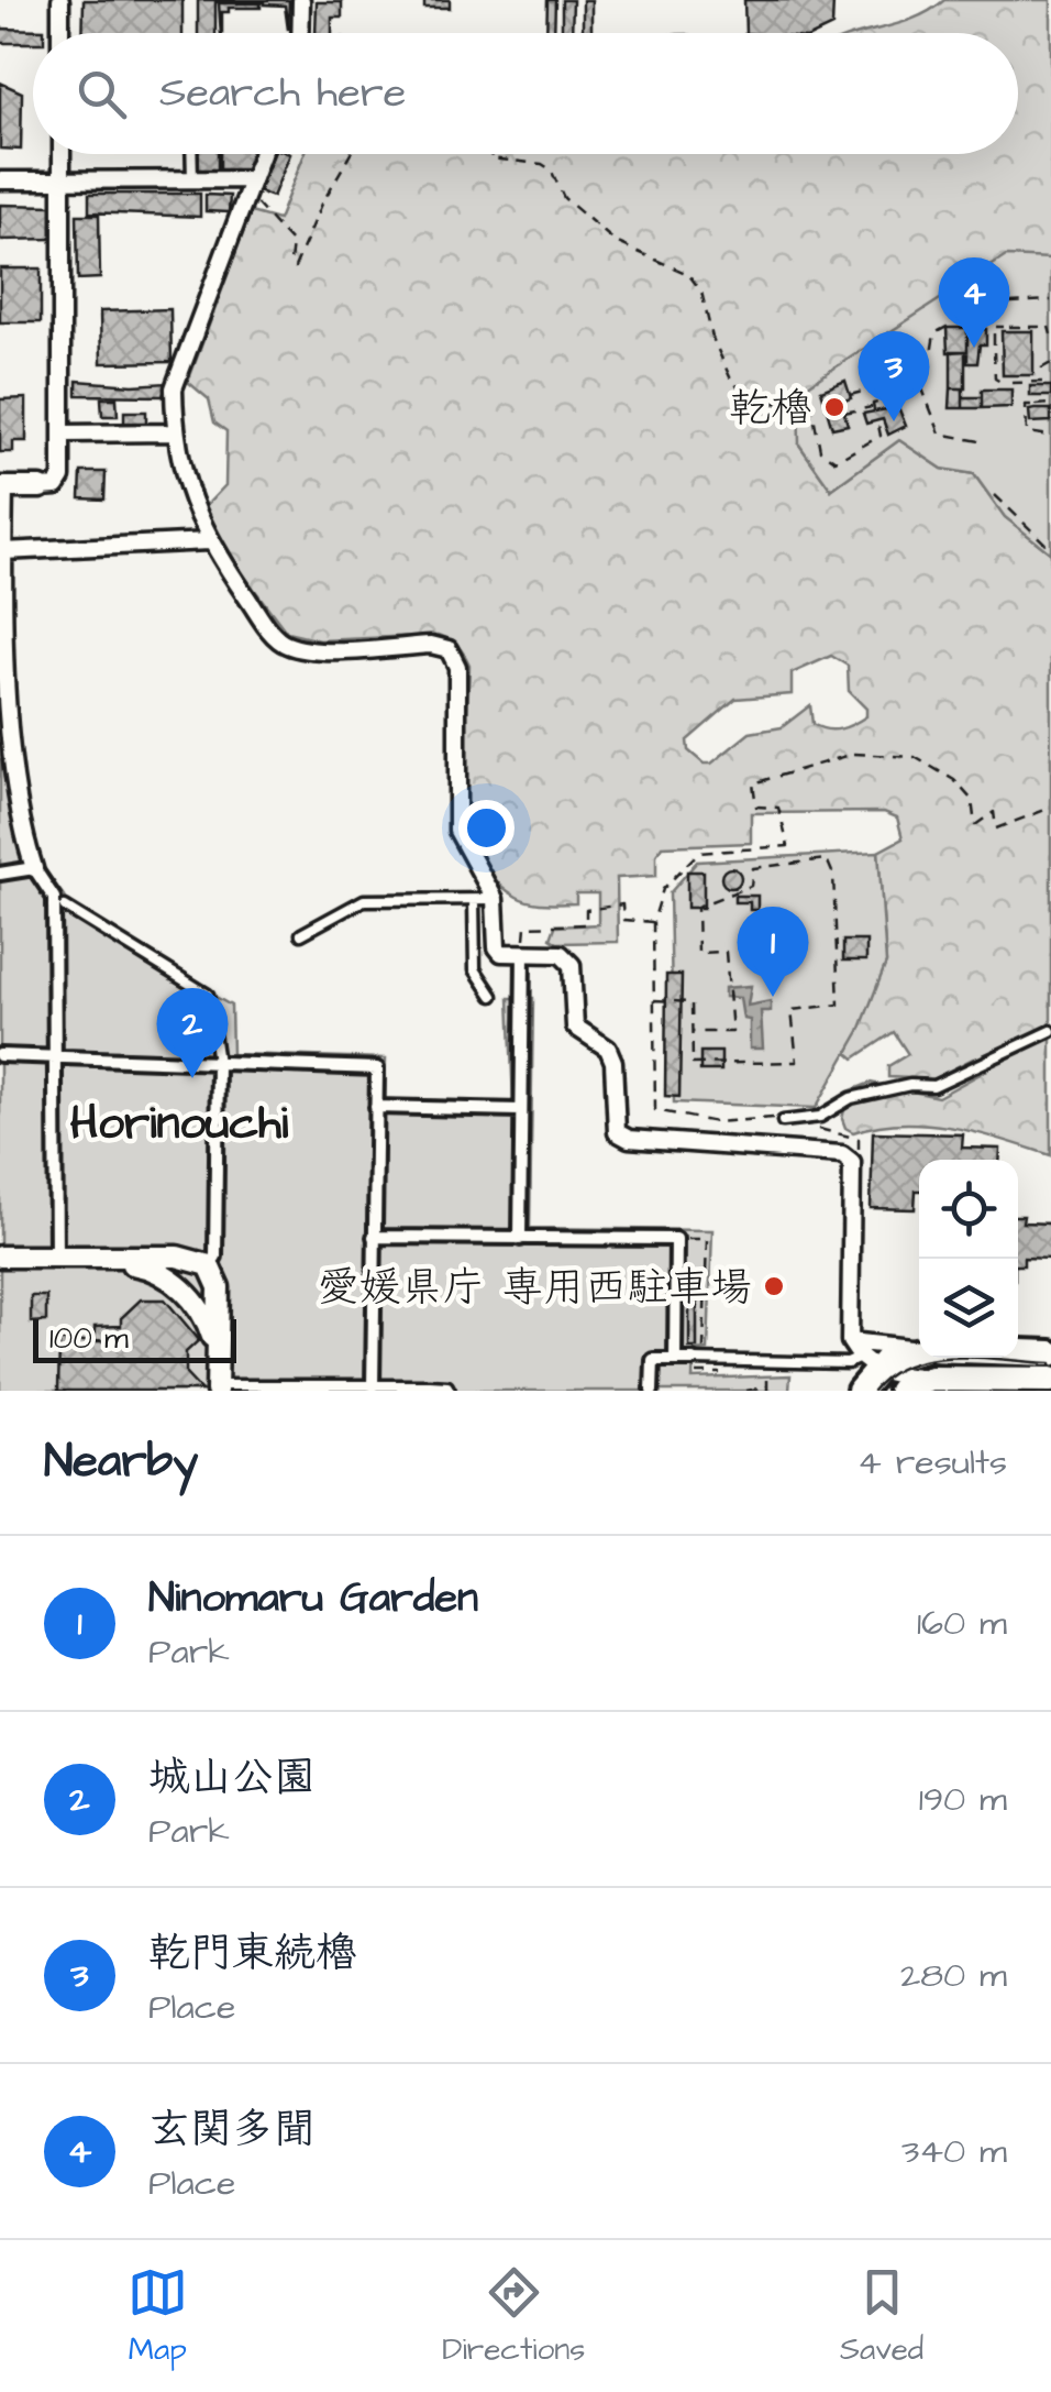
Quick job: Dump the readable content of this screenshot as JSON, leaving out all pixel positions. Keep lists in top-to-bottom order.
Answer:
{
  "districts": ["Horinouchi"],
  "places": ["乾櫓", "愛媛県庁 専用西駐車場"],
  "scale_bar": "100 m",
  "page": {
    "search": "Search here",
    "pins": [
      "4",
      "3",
      "1",
      "2"
    ],
    "scale": "100 m",
    "heading": ["Nearby", "4 results"],
    "list": [
      {
        "mark": "1",
        "name": "Ninomaru Garden",
        "note": "Park",
        "value": "160 m"
      },
      {
        "mark": "2",
        "name": "城山公園",
        "note": "Park",
        "value": "190 m"
      },
      {
        "mark": "3",
        "name": "乾門東続櫓",
        "note": "Place",
        "value": "280 m"
      },
      {
        "mark": "4",
        "name": "玄関多聞",
        "note": "Place",
        "value": "340 m"
      }
    ],
    "nav": ["Map", "Directions", "Saved"]
  }
}
